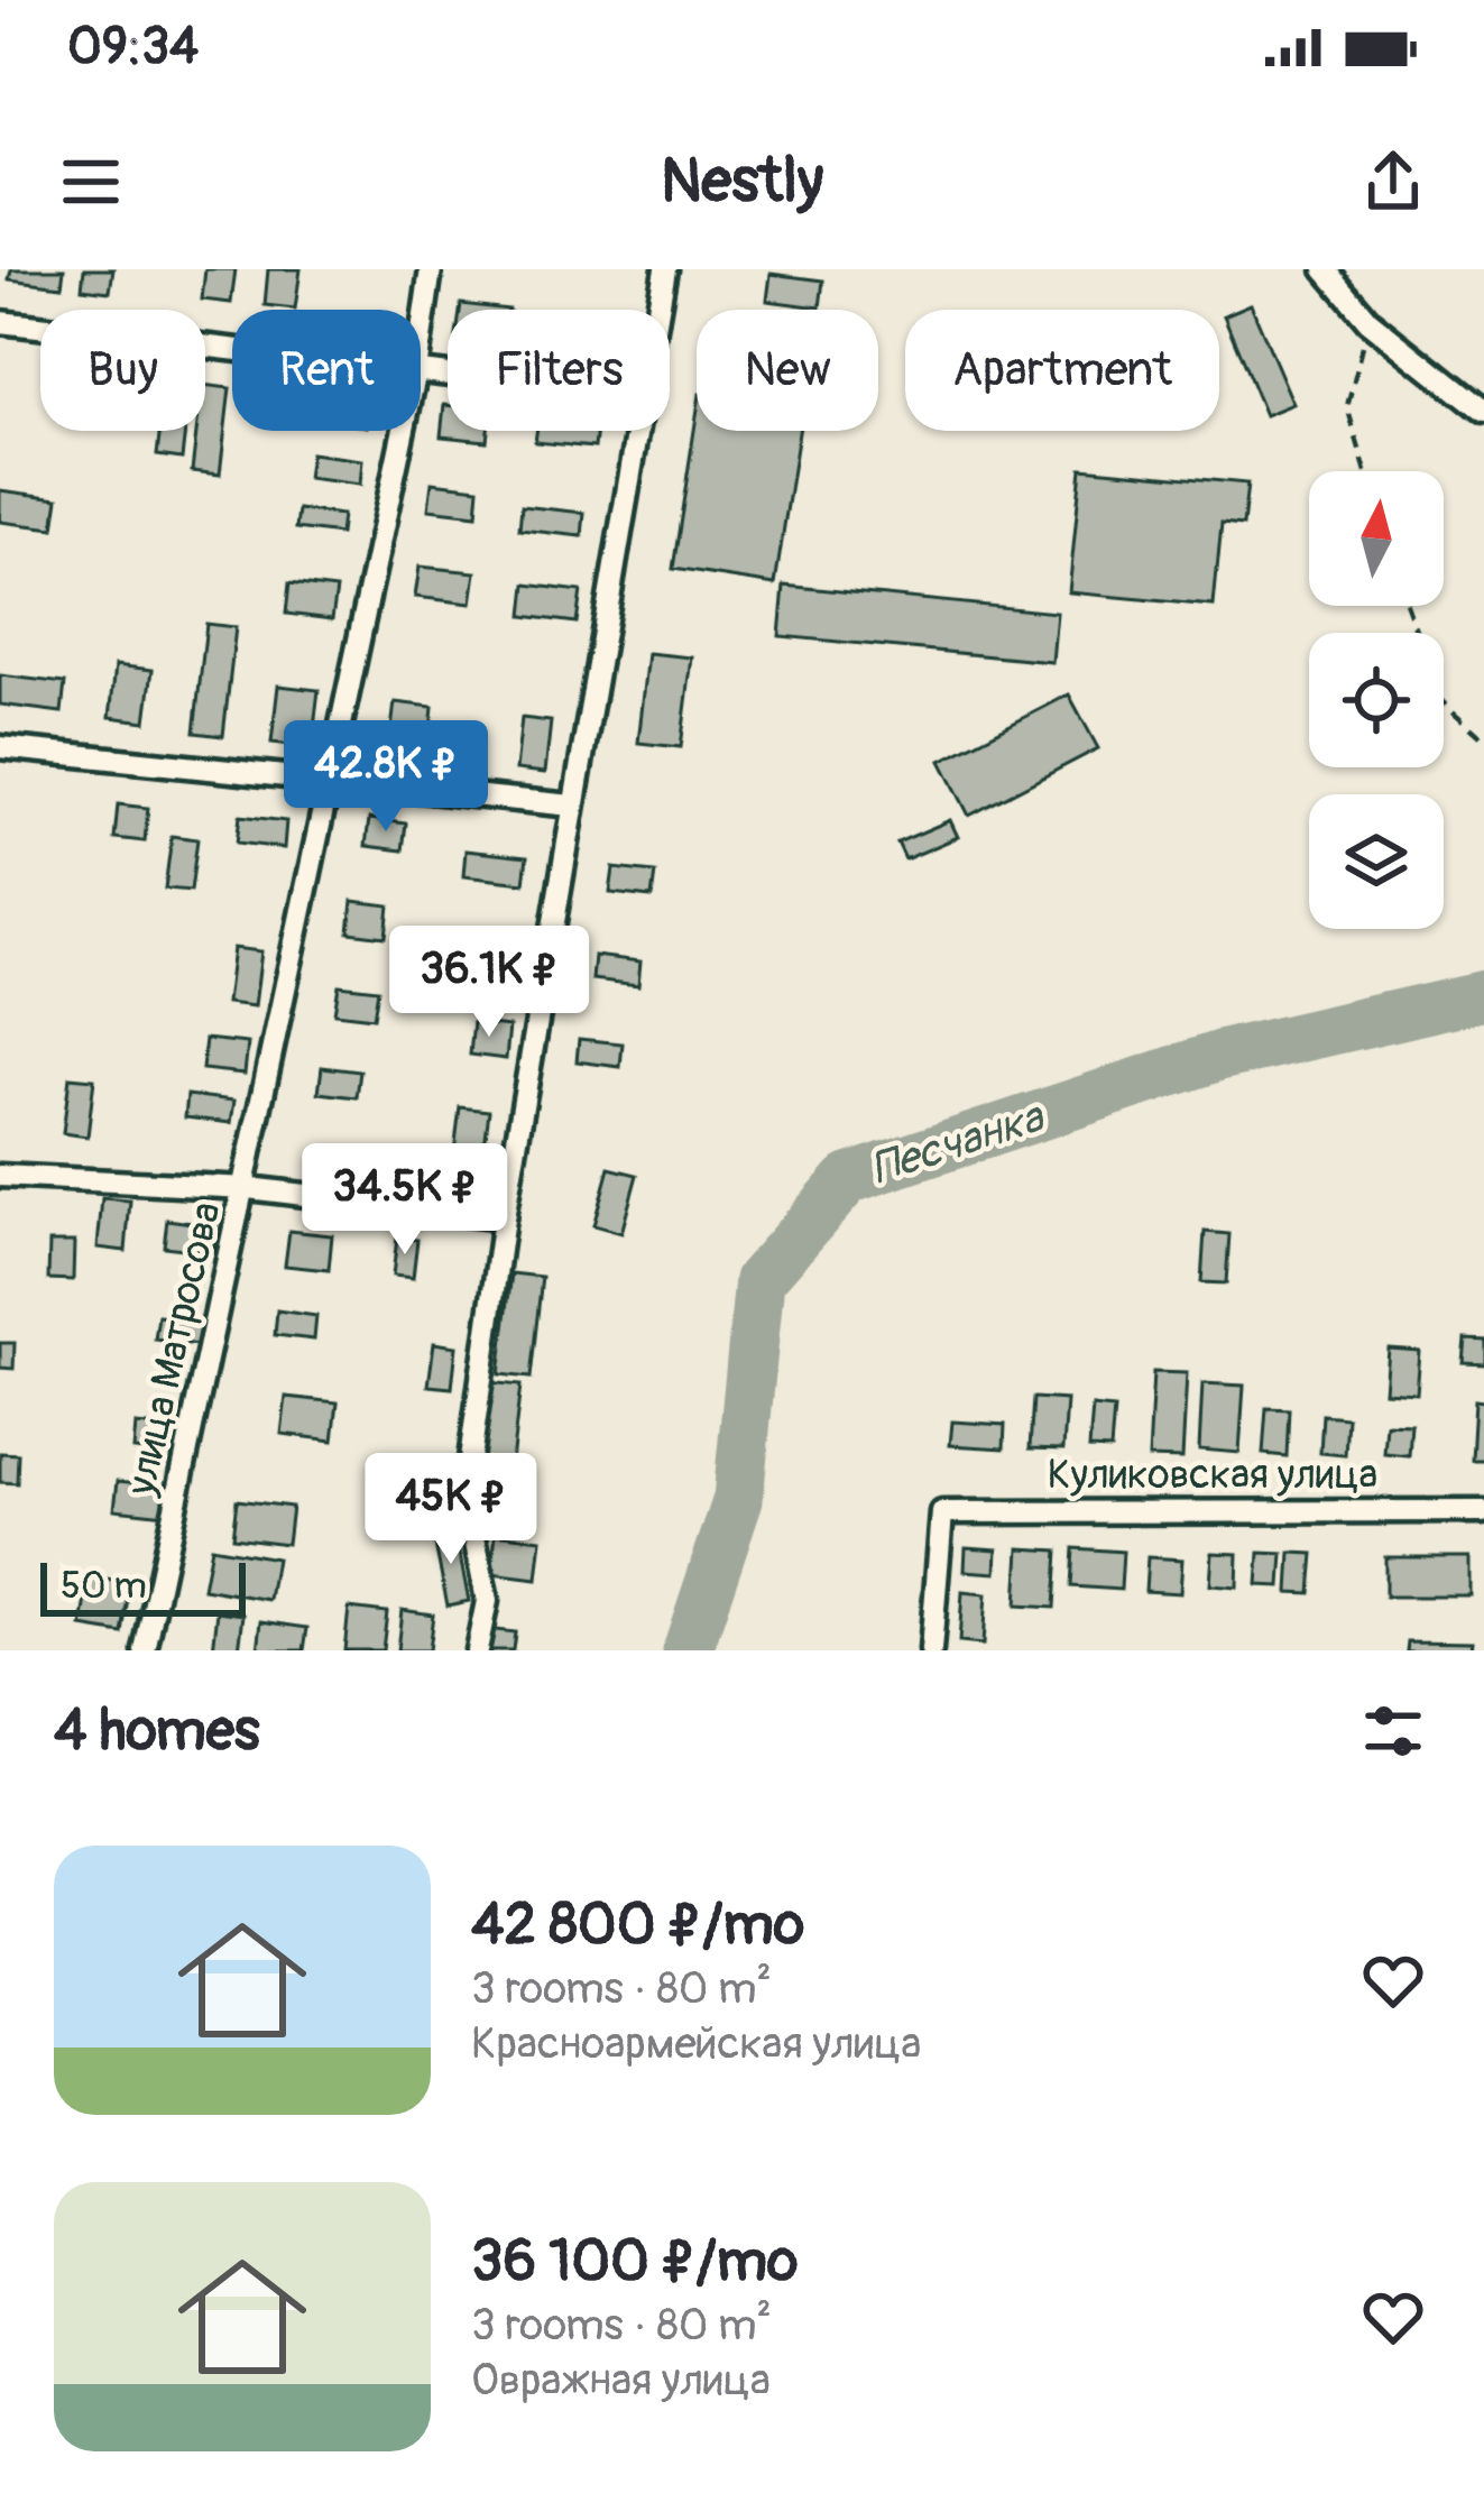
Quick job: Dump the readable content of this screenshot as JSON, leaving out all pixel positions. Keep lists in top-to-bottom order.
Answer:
{
  "streets": {
    "street": ["улица Матросова", "Куликовская улица"]
  },
  "water": ["Песчанка"],
  "scale_bar": "50 m",
  "north": "top",
  "page": {
    "status": "09:34",
    "header": "Nestly",
    "chip": [
      "Buy",
      "Rent",
      "Filters",
      "New",
      "Apartment"
    ],
    "price": [
      "42.8K ₽",
      "36.1K ₽",
      "34.5K ₽",
      "45K ₽"
    ],
    "scale": "50 m",
    "heading": "4 homes",
    "list": [
      {
        "name": "42 800 ₽/mo",
        "note": "3 rooms · 80 m² · Красноармейская улица"
      },
      {
        "name": "36 100 ₽/mo",
        "note": "3 rooms · 80 m² · Овражная улица"
      }
    ]
  }
}
